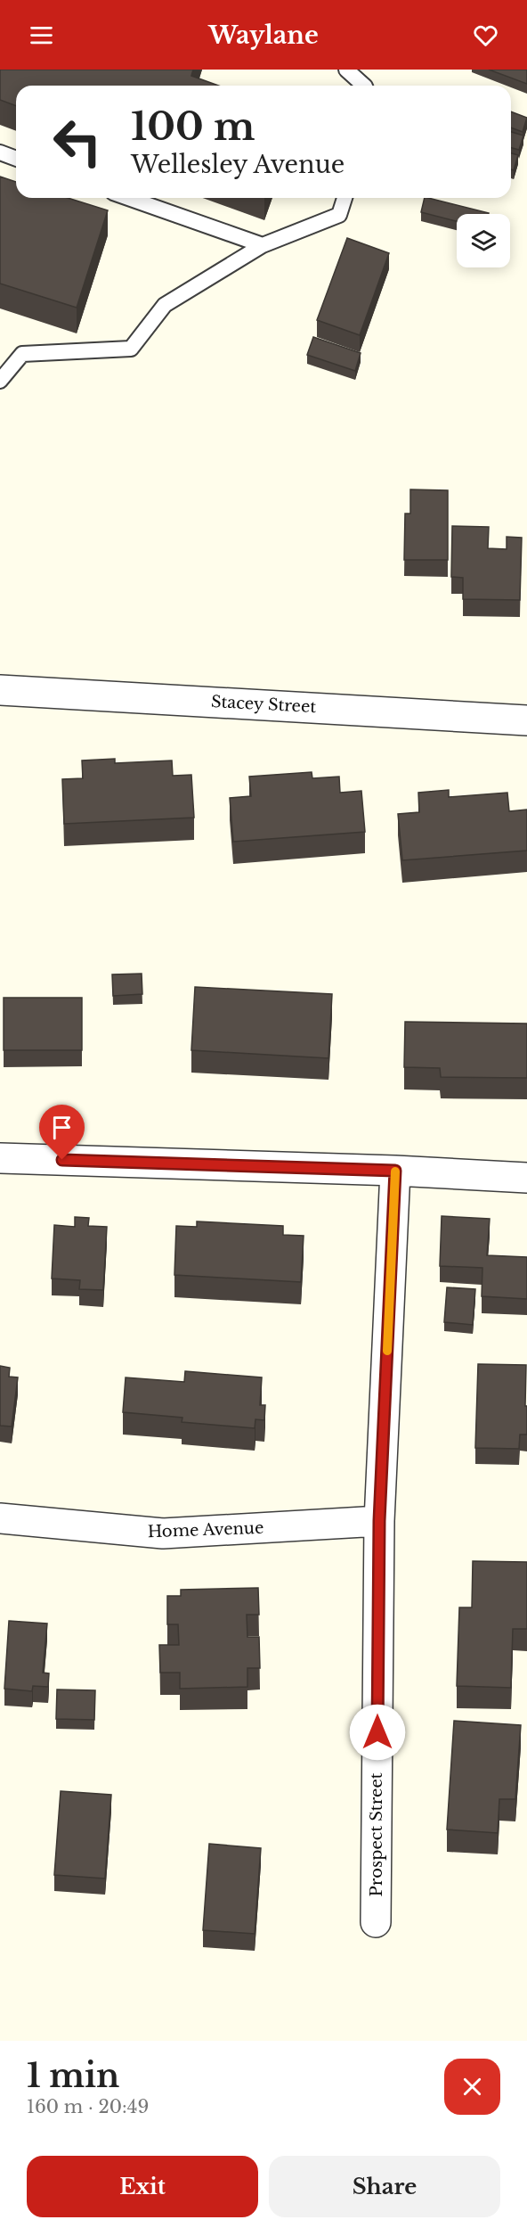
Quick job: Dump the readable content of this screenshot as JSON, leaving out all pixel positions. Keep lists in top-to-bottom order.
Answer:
{
  "streets": {
    "street": ["Stacey Street", "Home Avenue", "Prospect Street"]
  },
  "crossings": [
    ["Home Avenue", "Prospect Street"]
  ],
  "page": {
    "header": "Waylane",
    "turn": ["100 m", "Wellesley Avenue"],
    "heading": ["1 min", "160 m · 20:49"],
    "buttons": ["Exit", "Share"]
  }
}
